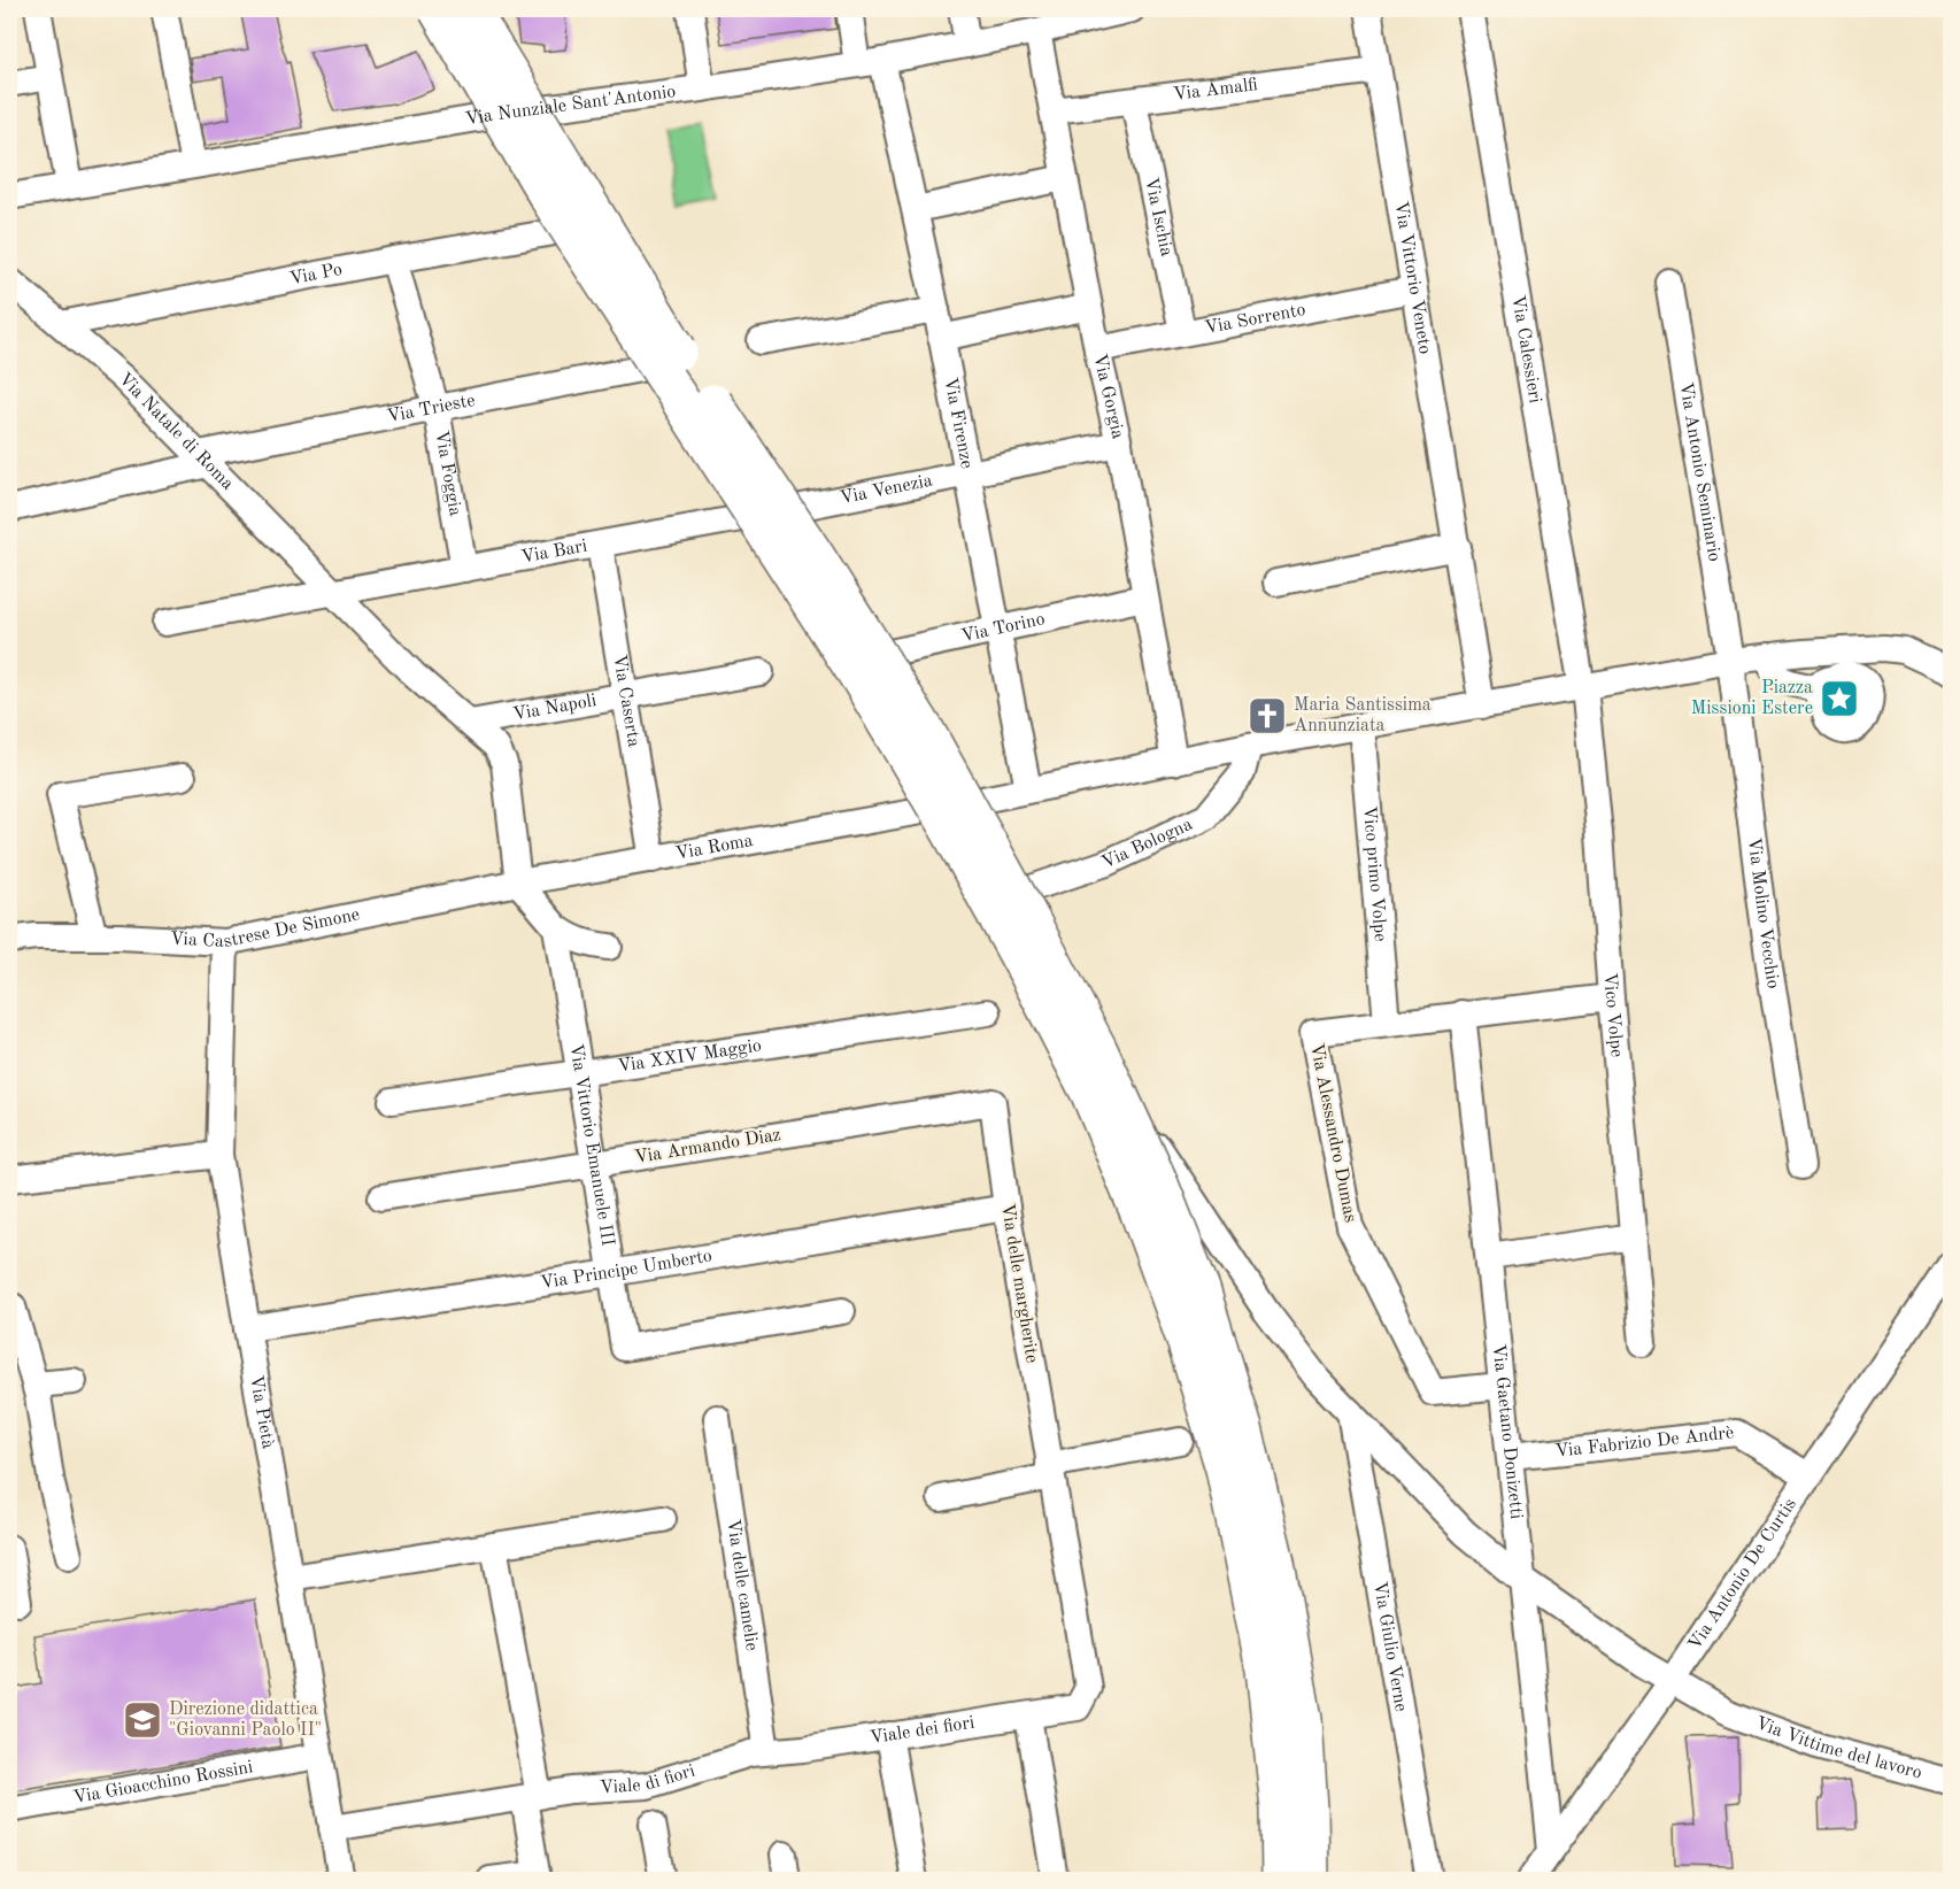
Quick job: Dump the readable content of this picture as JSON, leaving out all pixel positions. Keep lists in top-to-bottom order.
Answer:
{
  "streets": {
    "street": [
      "Via Amalfi",
      "Via Nunziale Sant'Antonio",
      "Via Ischia",
      "Via Po",
      "Via Vittorio Veneto",
      "Via Sorrento",
      "Via Calessieri",
      "Via Gorgia",
      "Via Trieste",
      "Via Firenze",
      "Via Natale di Roma",
      "Via Antonio Seminario",
      "Via Foggia",
      "Via Venezia",
      "Via Bari",
      "Via Torino",
      "Via Caserta",
      "Via Napoli",
      "Via Bologna",
      "Via Roma",
      "Vico primo Volpe",
      "Via Molino Vecchio",
      "Via Castrese De Simone",
      "Vico Volpe",
      "Via XXIV Maggio",
      "Via Alessandro Dumas",
      "Via Vittorio Emanuele III",
      "Via Armando Diaz",
      "Via Principe Umberto",
      "Via delle margherite",
      "Via Pietà",
      "Via Gaetano Donizetti",
      "Via Fabrizio De Andrè",
      "Via Antonio De Curtis",
      "Via delle camelie",
      "Via Giulio Verne",
      "Viale dei fiori",
      "Via Vittime del lavoro",
      "Viale di fiori",
      "Via Gioacchino Rossini"
    ]
  },
  "crossings": [
    ["Via Amalfi", "Via Ischia"],
    ["Via Amalfi", "Via Vittorio Veneto"],
    ["Via Amalfi", "Via Gorgia"],
    ["Via Nunziale Sant'Antonio", "Via Gorgia"],
    ["Via Nunziale Sant'Antonio", "Via Firenze"],
    ["Via Nunziale Sant'Antonio", "Via Vittime del lavoro"],
    ["Via Ischia", "Via Sorrento"],
    ["Via Po", "Via Natale di Roma"],
    ["Via Po", "Via Foggia"],
    ["Via Po", "Via Vittime del lavoro"],
    ["Via Vittorio Veneto", "Via Sorrento"],
    ["Via Vittorio Veneto", "Via Roma"],
    ["Via Sorrento", "Via Gorgia"],
    ["Via Calessieri", "Via Roma"],
    ["Via Calessieri", "Vico Volpe"],
    ["Via Gorgia", "Via Venezia"],
    ["Via Gorgia", "Via Torino"],
    ["Via Gorgia", "Via Roma"],
    ["Via Trieste", "Via Natale di Roma"],
    ["Via Trieste", "Via Foggia"],
    ["Via Trieste", "Via Vittime del lavoro"],
    ["Via Firenze", "Via Venezia"],
    ["Via Firenze", "Via Torino"],
    ["Via Firenze", "Via Roma"],
    ["Via Natale di Roma", "Via Bari"],
    ["Via Natale di Roma", "Via Napoli"],
    ["Via Natale di Roma", "Via Roma"],
    ["Via Natale di Roma", "Via Castrese De Simone"],
    ["Via Antonio Seminario", "Via Roma"],
    ["Via Antonio Seminario", "Via Molino Vecchio"],
    ["Via Foggia", "Via Bari"],
    ["Via Venezia", "Via Bari"],
    ["Via Venezia", "Via Vittime del lavoro"],
    ["Via Bari", "Via Caserta"],
    ["Via Bari", "Via Vittime del lavoro"],
    ["Via Torino", "Via Vittime del lavoro"],
    ["Via Caserta", "Via Napoli"],
    ["Via Caserta", "Via Roma"],
    ["Via Bologna", "Via Roma"],
    ["Via Bologna", "Via Vittime del lavoro"],
    ["Via Roma", "Vico primo Volpe"],
    ["Via Roma", "Via Molino Vecchio"],
    ["Via Roma", "Via Castrese De Simone"],
    ["Via Roma", "Vico Volpe"],
    ["Via Roma", "Via Vittime del lavoro"],
    ["Vico primo Volpe", "Via Alessandro Dumas"],
    ["Via Castrese De Simone", "Via Pietà"],
    ["Via XXIV Maggio", "Via Vittorio Emanuele III"],
    ["Via Alessandro Dumas", "Via Gaetano Donizetti"],
    ["Via Vittorio Emanuele III", "Via Armando Diaz"],
    ["Via Vittorio Emanuele III", "Via Principe Umberto"],
    ["Via Armando Diaz", "Via delle margherite"],
    ["Via Principe Umberto", "Via delle margherite"],
    ["Via Principe Umberto", "Via Pietà"],
    ["Via delle margherite", "Viale dei fiori"],
    ["Via Pietà", "Via Gioacchino Rossini"],
    ["Via Gaetano Donizetti", "Via Fabrizio De Andrè"],
    ["Via Gaetano Donizetti", "Via Antonio De Curtis"],
    ["Via Gaetano Donizetti", "Via Vittime del lavoro"],
    ["Via Fabrizio De Andrè", "Via Antonio De Curtis"],
    ["Via Antonio De Curtis", "Via Vittime del lavoro"],
    ["Via delle camelie", "Viale dei fiori"],
    ["Via delle camelie", "Viale di fiori"],
    ["Via Giulio Verne", "Via Vittime del lavoro"],
    ["Viale dei fiori", "Viale di fiori"]
  ],
  "places": {
    "place": ["Piazza Missioni Estere"],
    "church": ["Maria Santissima Annunziata"],
    "school or university": ["Direzione didattica \"Giovanni Paolo II\""]
  }
}
